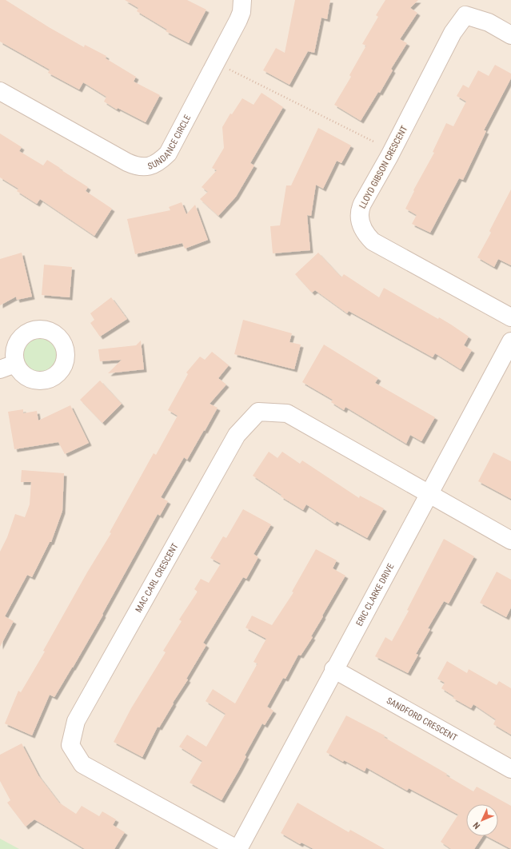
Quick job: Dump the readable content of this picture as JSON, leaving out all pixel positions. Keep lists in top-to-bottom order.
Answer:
{
  "streets": {
    "street": [
      "SUNDANCE CIRCLE",
      "LLOYD GIBSON CRESCENT",
      "MAC CARL CRESCENT",
      "ERIC CLARKE DRIVE",
      "SANDFORD CRESCENT"
    ]
  },
  "crossings": [
    ["MAC CARL CRESCENT", "ERIC CLARKE DRIVE"],
    ["ERIC CLARKE DRIVE", "SANDFORD CRESCENT"]
  ],
  "north": "bottom left"
}
